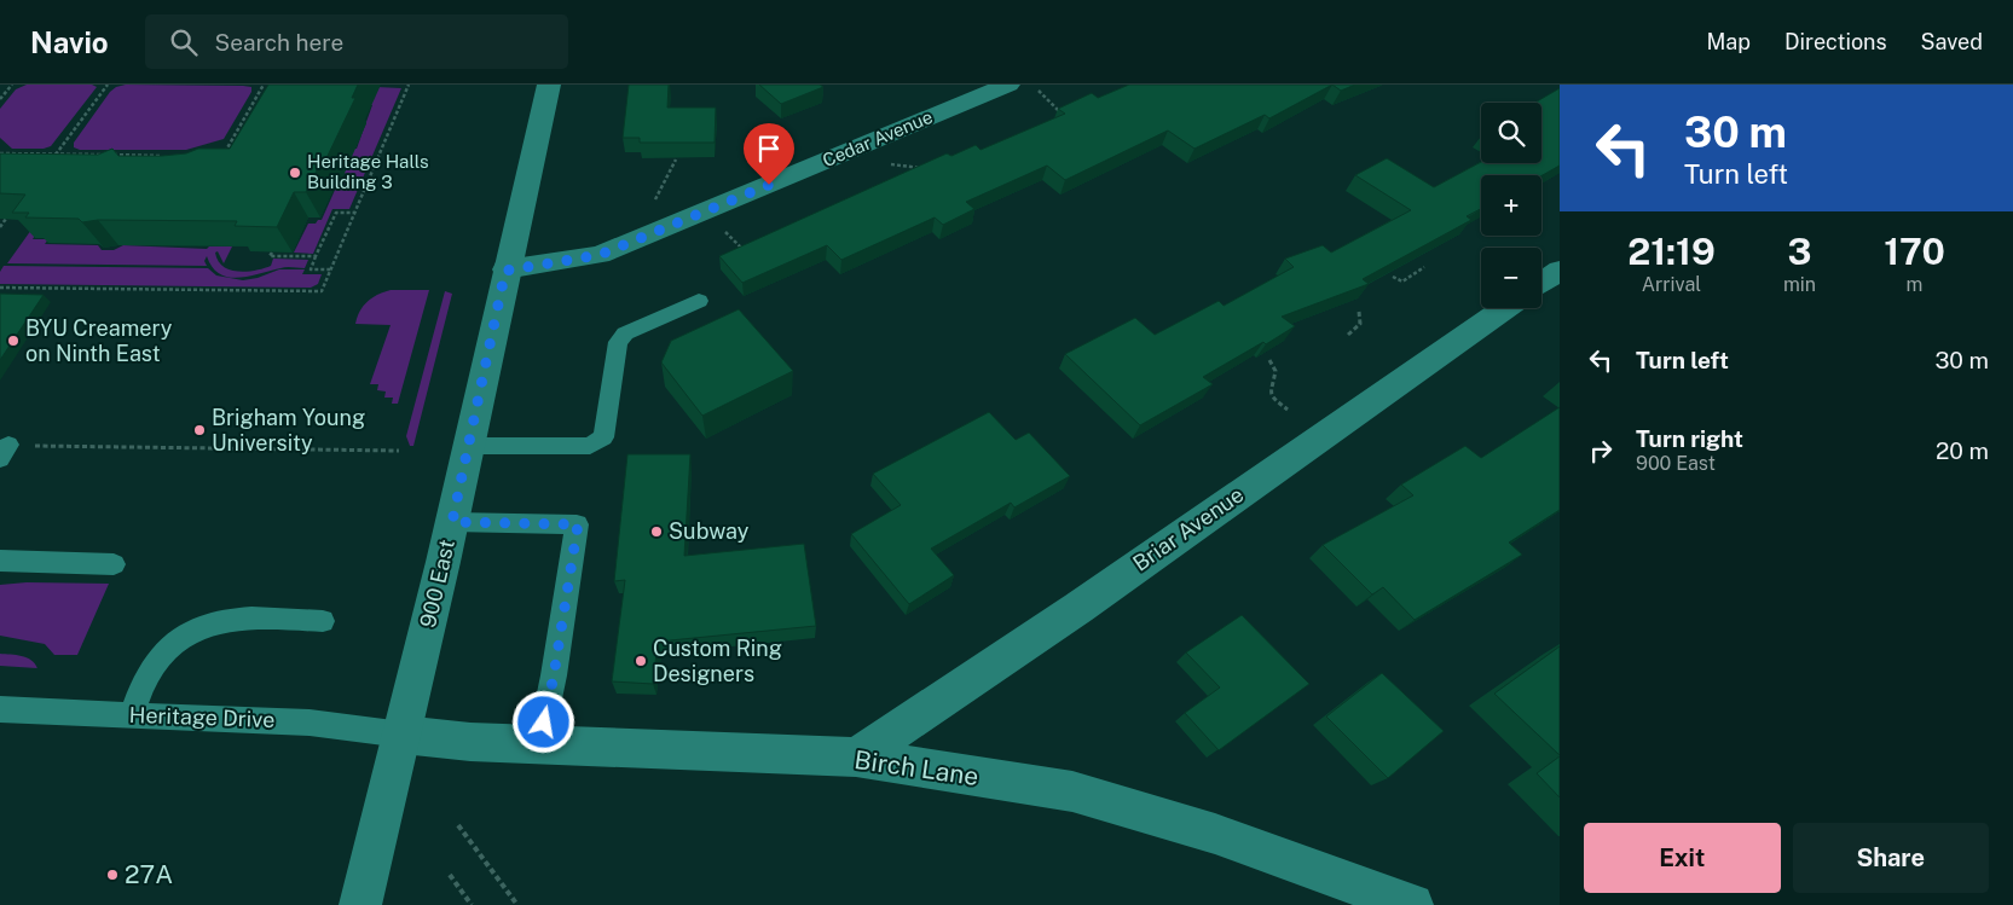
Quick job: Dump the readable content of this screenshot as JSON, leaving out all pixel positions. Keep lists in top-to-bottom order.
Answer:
{
  "streets": {
    "street": [
      "Cedar Avenue",
      "Briar Avenue",
      "900 East",
      "Birch Lane"
    ],
    "lane": ["Heritage Drive"]
  },
  "crossings": [
    ["Cedar Avenue", "900 East"],
    ["Briar Avenue", "Birch Lane"],
    ["900 East", "Heritage Drive"],
    ["900 East", "Birch Lane"],
    ["Heritage Drive", "Birch Lane"]
  ],
  "places": [
    "Heritage Halls Building 3",
    "BYU Creamery on Ninth East",
    "Brigham Young University",
    "Subway",
    "Custom Ring Designers",
    "27A"
  ],
  "page": {
    "header": "Navio",
    "search": "Search here",
    "nav": ["Map", "Directions", "Saved"],
    "turn": ["30 m", "Turn left"],
    "map_buttons": ["+", "−"],
    "eta": [
      "21:19",
      "Arrival",
      "3",
      "min",
      "170",
      "m"
    ],
    "list": [
      {
        "name": "Turn left",
        "value": "30 m"
      },
      {
        "name": "Turn right",
        "note": "900 East",
        "value": "20 m"
      }
    ],
    "buttons": ["Exit", "Share"]
  }
}
